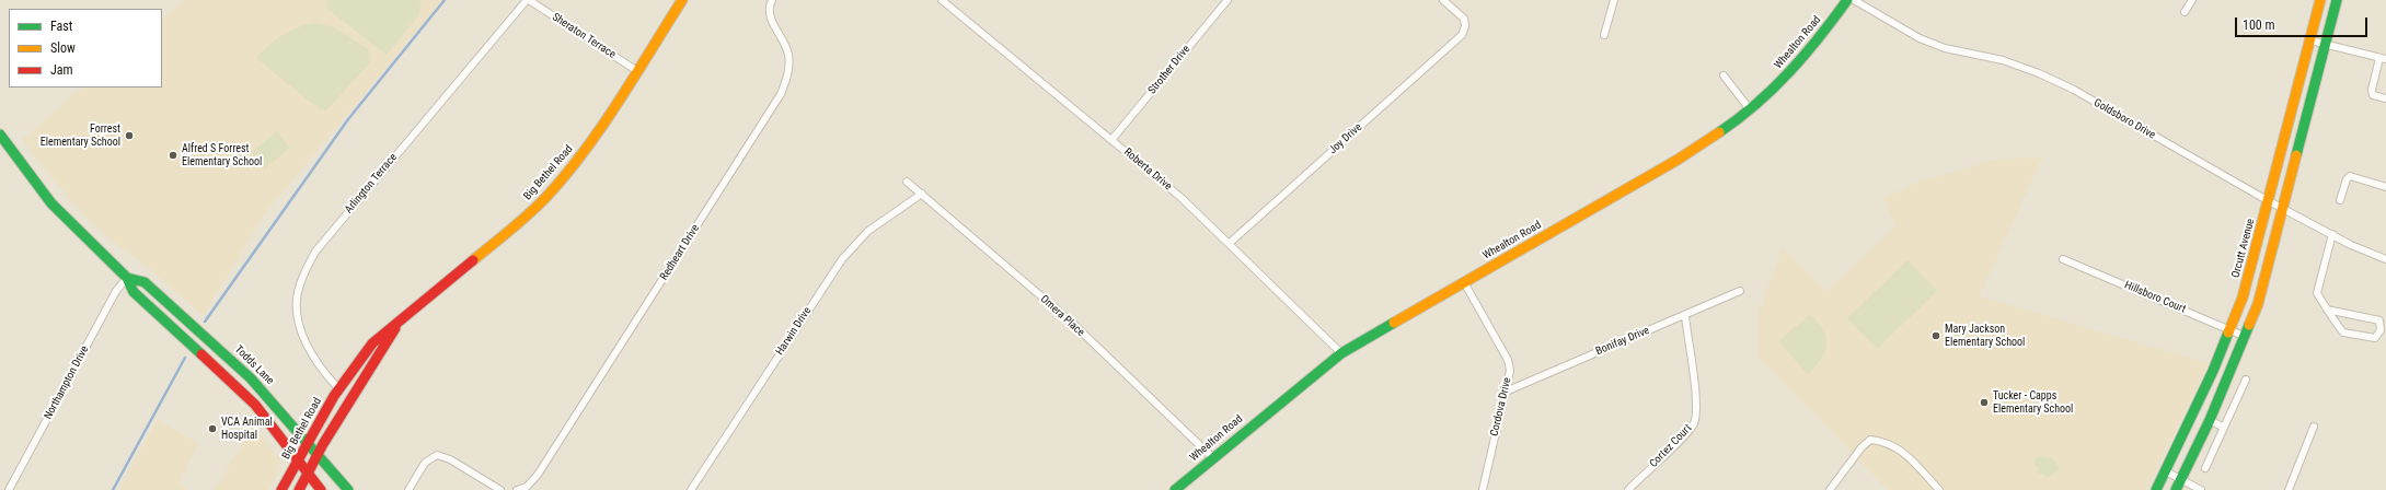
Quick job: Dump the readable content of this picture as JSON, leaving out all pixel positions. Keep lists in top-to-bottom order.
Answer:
{
  "streets": {
    "main road": [
      "Whealton Road",
      "Big Bethel Road",
      "Orcutt Avenue",
      "Todds Lane"
    ],
    "street": [
      "Sheraton Terrace",
      "Strother Drive",
      "Goldsboro Drive",
      "Joy Drive",
      "Roberta Drive",
      "Arlington Terrace",
      "Redheart Drive",
      "Hillsboro Court",
      "Omera Place",
      "Harwin Drive",
      "Bonifay Drive",
      "Northampton Drive",
      "Cordova Drive",
      "Cortez Court"
    ]
  },
  "crossings": [
    ["Sheraton Terrace", "Big Bethel Road"],
    ["Sheraton Terrace", "Arlington Terrace"],
    ["Whealton Road", "Roberta Drive"],
    ["Whealton Road", "Omera Place"],
    ["Whealton Road", "Cordova Drive"],
    ["Strother Drive", "Roberta Drive"],
    ["Goldsboro Drive", "Orcutt Avenue"],
    ["Joy Drive", "Roberta Drive"],
    ["Big Bethel Road", "Arlington Terrace"],
    ["Big Bethel Road", "Todds Lane"],
    ["Orcutt Avenue", "Hillsboro Court"],
    ["Omera Place", "Harwin Drive"],
    ["Bonifay Drive", "Cordova Drive"],
    ["Bonifay Drive", "Cortez Court"],
    ["Todds Lane", "Northampton Drive"]
  ],
  "places": [
    "Forrest Elementary School",
    "Alfred S Forrest Elementary School",
    "Mary Jackson Elementary School",
    "Tucker - Capps Elementary School",
    "VCA Animal Hospital"
  ],
  "legend": ["Fast", "Slow", "Jam"],
  "scale_bar": "100 m"
}
